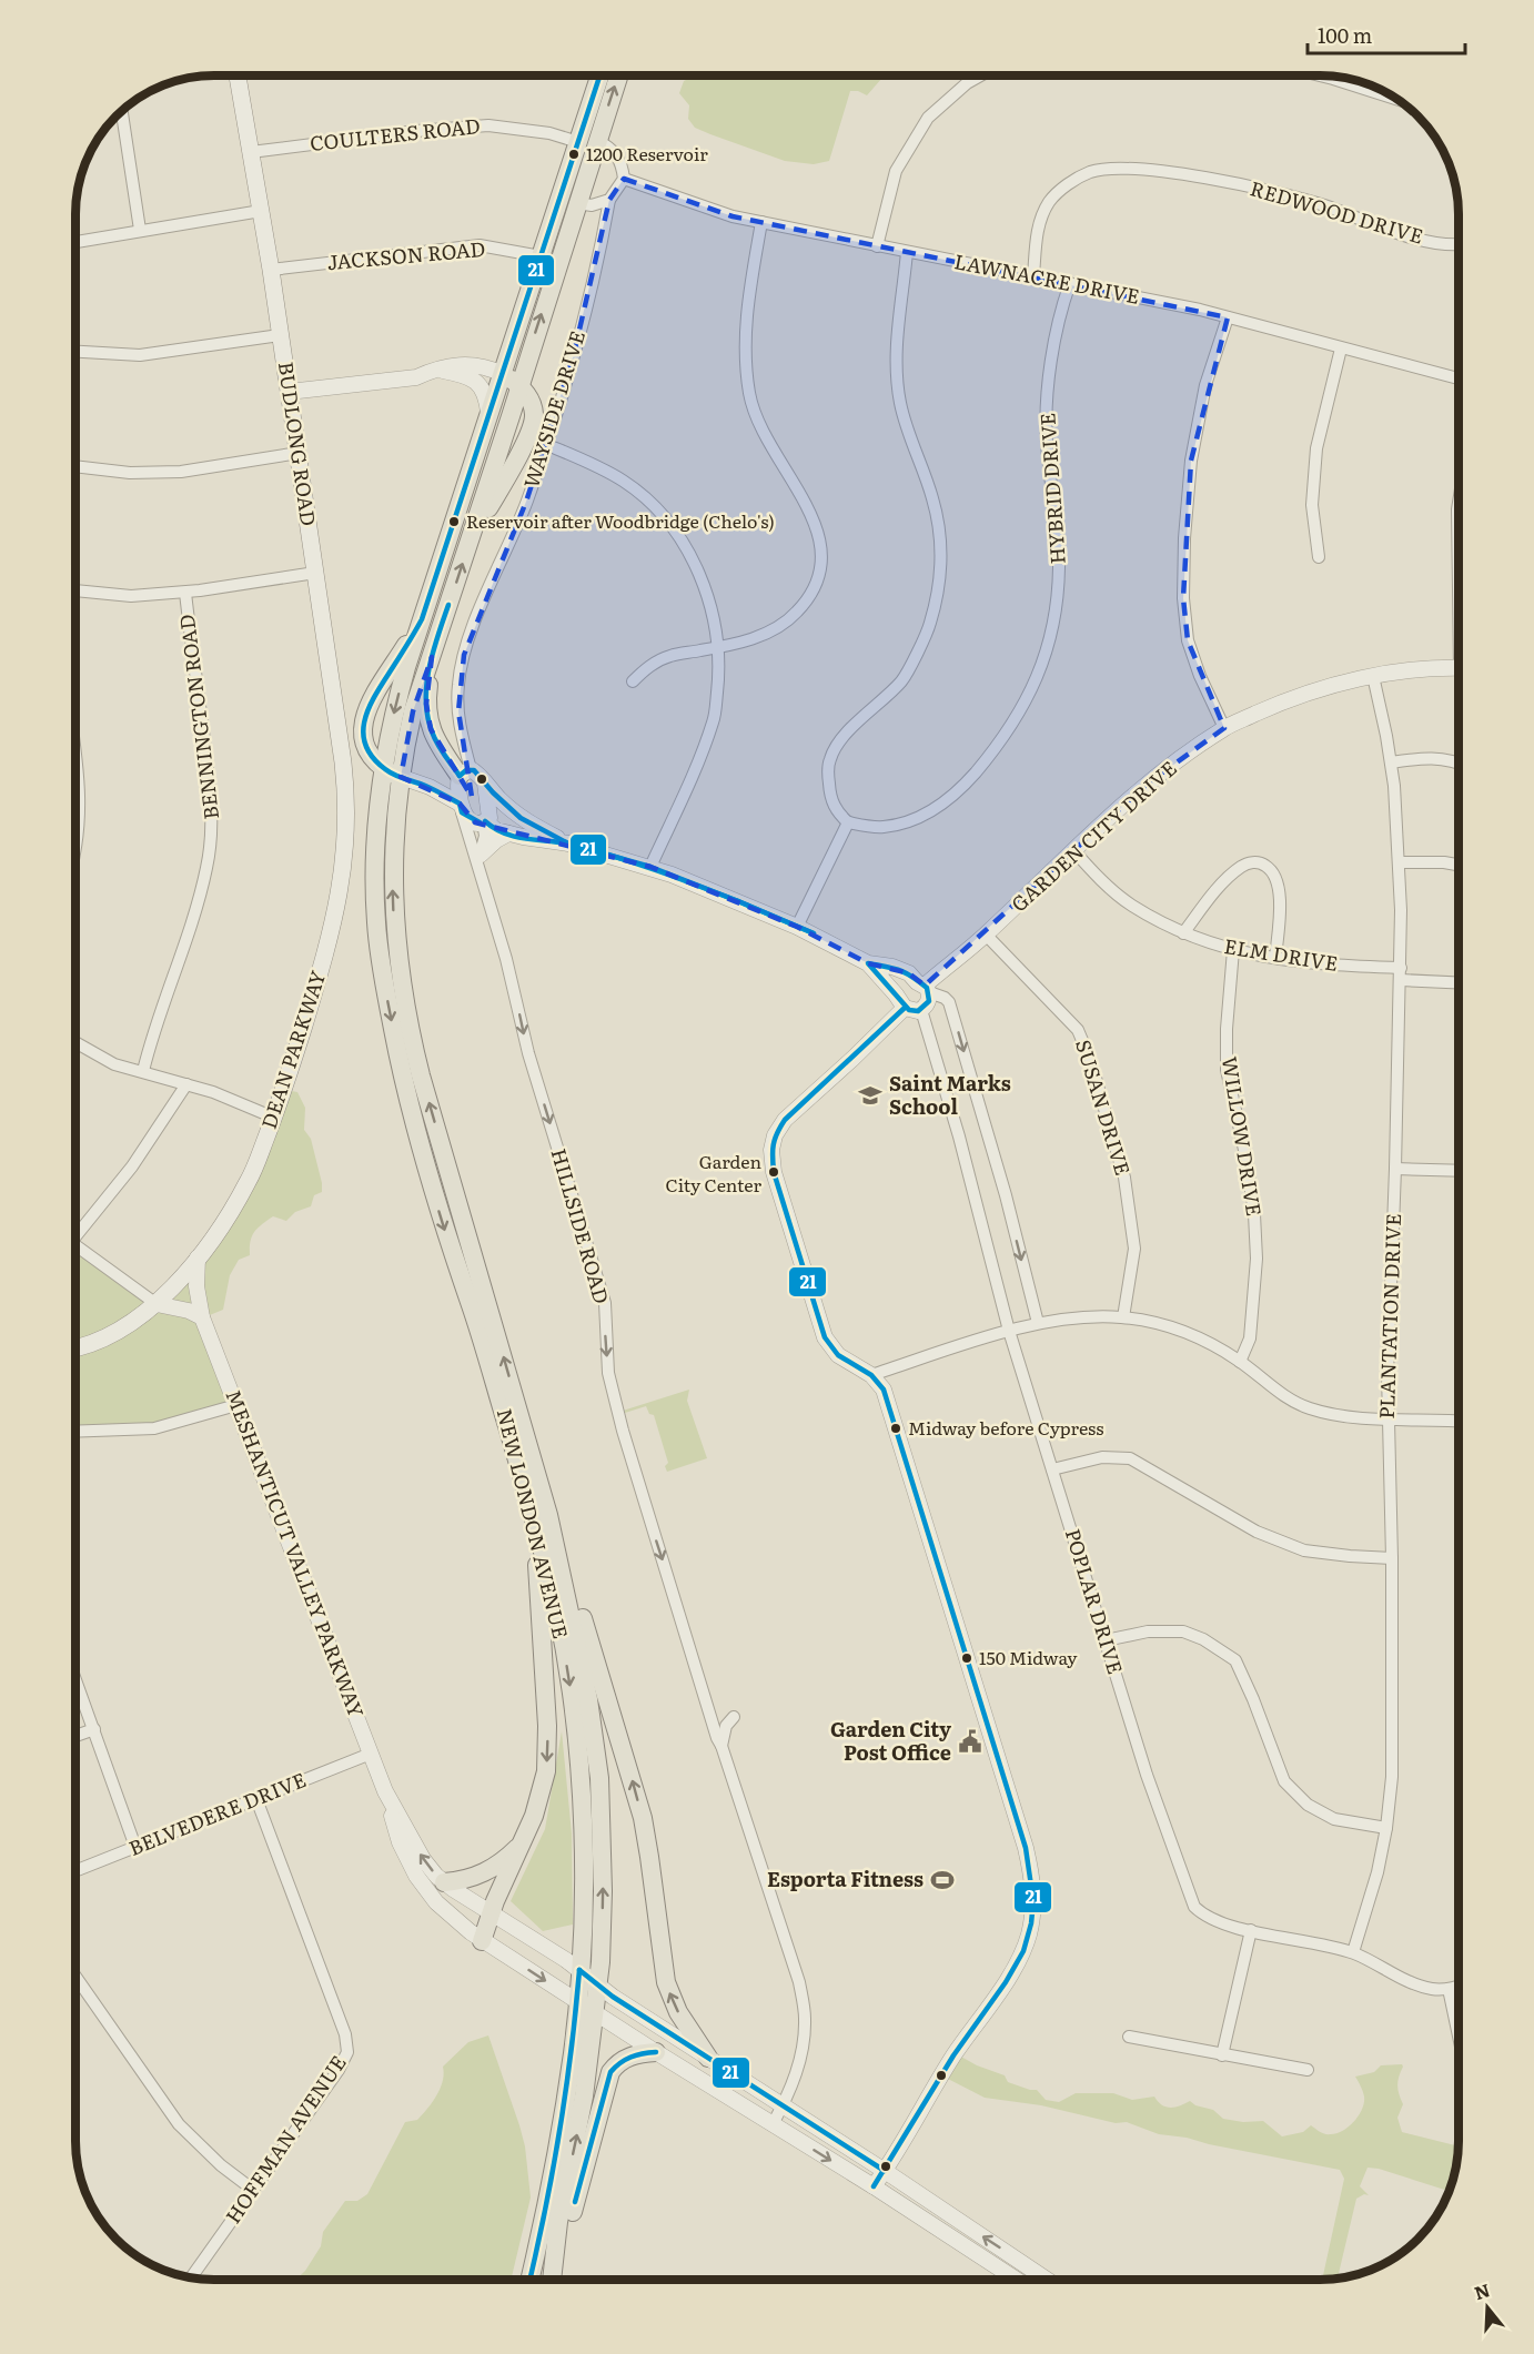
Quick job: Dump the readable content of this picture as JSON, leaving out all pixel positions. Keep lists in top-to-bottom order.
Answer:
{
  "streets": {
    "main road": ["BUDLONG ROAD", "DEAN PARKWAY", "NEW LONDON AVENUE"],
    "street": [
      "COULTERS ROAD",
      "REDWOOD DRIVE",
      "JACKSON ROAD",
      "LAWNACRE DRIVE",
      "WAYSIDE DRIVE",
      "HYBRID DRIVE",
      "BENNINGTON ROAD",
      "GARDEN CITY DRIVE",
      "ELM DRIVE",
      "SUSAN DRIVE",
      "WILLOW DRIVE",
      "HILLSIDE ROAD",
      "PLANTATION DRIVE",
      "MESHANTICUT VALLEY PARKWAY",
      "POPLAR DRIVE",
      "BELVEDERE DRIVE",
      "HOFFMAN AVENUE"
    ]
  },
  "crossings": [
    ["COULTERS ROAD", "BUDLONG ROAD"],
    ["REDWOOD DRIVE", "LAWNACRE DRIVE"],
    ["JACKSON ROAD", "BUDLONG ROAD"],
    ["LAWNACRE DRIVE", "HYBRID DRIVE"],
    ["BUDLONG ROAD", "DEAN PARKWAY"],
    ["GARDEN CITY DRIVE", "ELM DRIVE"],
    ["GARDEN CITY DRIVE", "SUSAN DRIVE"],
    ["GARDEN CITY DRIVE", "PLANTATION DRIVE"],
    ["GARDEN CITY DRIVE", "POPLAR DRIVE"],
    ["ELM DRIVE", "WILLOW DRIVE"],
    ["ELM DRIVE", "PLANTATION DRIVE"],
    ["HILLSIDE ROAD", "MESHANTICUT VALLEY PARKWAY"],
    ["PLANTATION DRIVE", "POPLAR DRIVE"],
    ["NEW LONDON AVENUE", "MESHANTICUT VALLEY PARKWAY"],
    ["MESHANTICUT VALLEY PARKWAY", "BELVEDERE DRIVE"],
    ["BELVEDERE DRIVE", "HOFFMAN AVENUE"]
  ],
  "one_way": ["HILLSIDE ROAD"],
  "places": {
    "other": [
      "1200 Reservoir",
      "Reservoir after Woodbridge (Chelo's)",
      "Garden City Center",
      "Midway before Cypress",
      "150 Midway"
    ],
    "school or university": ["Saint Marks School"],
    "public building": ["Garden City Post Office"],
    "sports": ["Esporta Fitness"]
  },
  "lines": ["transit line 21"],
  "scale_bar": "100 m",
  "north": "top"
}
